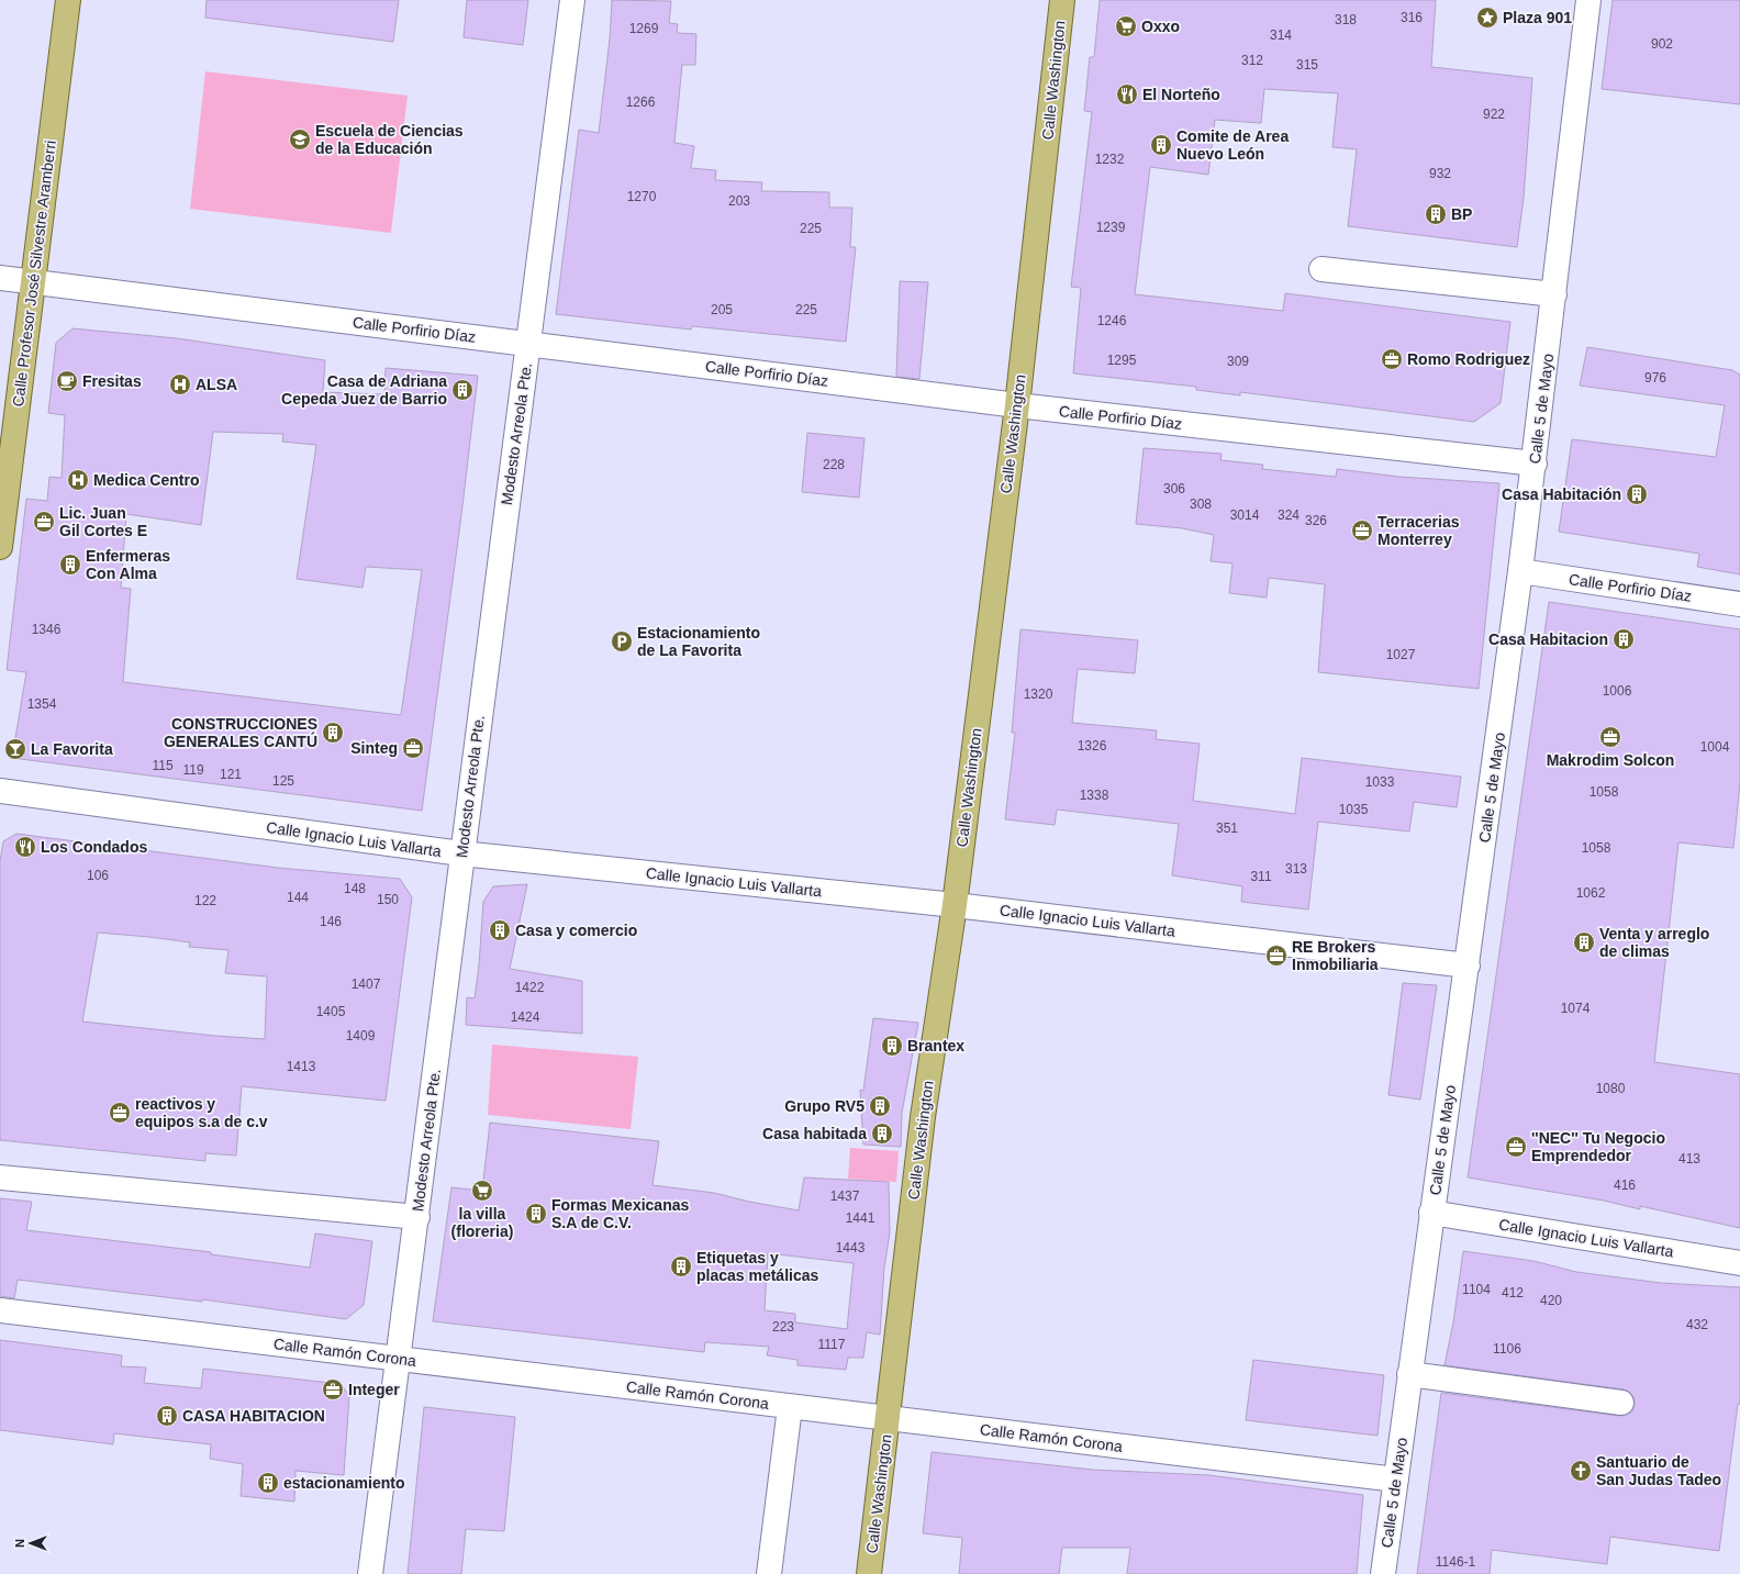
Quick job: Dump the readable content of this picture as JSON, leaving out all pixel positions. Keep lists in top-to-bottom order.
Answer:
{
  "streets": {
    "main road": ["Calle Washington", "Calle Profesor José Silvestre Aramberri"],
    "street": [
      "Calle Porfirio Díaz",
      "Calle 5 de Mayo",
      "Modesto Arreola Pte.",
      "Calle Ignacio Luis Vallarta",
      "Calle Ramón Corona"
    ]
  },
  "crossings": [
    ["Calle Washington", "Calle Porfirio Díaz"],
    ["Calle Washington", "Calle Ignacio Luis Vallarta"],
    ["Calle Washington", "Calle Ramón Corona"],
    ["Calle Profesor José Silvestre Aramberri", "Calle Porfirio Díaz"],
    ["Calle Porfirio Díaz", "Calle 5 de Mayo"],
    ["Calle Porfirio Díaz", "Modesto Arreola Pte."],
    ["Calle 5 de Mayo", "Calle Ignacio Luis Vallarta"],
    ["Calle 5 de Mayo", "Calle Ramón Corona"],
    ["Modesto Arreola Pte.", "Calle Ignacio Luis Vallarta"],
    ["Modesto Arreola Pte.", "Calle Ramón Corona"]
  ],
  "places": {
    "place": ["Plaza 901"],
    "supermarket": ["Oxxo", "la villa (floreria)"],
    "restaurant": ["El Norteño", "Los Condados"],
    "school or university": ["Escuela de Ciencias de la Educación"],
    "building": [
      "Comite de Area Nuevo León",
      "BP",
      "Casa de Adriana Cepeda Juez de Barrio",
      "Casa Habitación",
      "Enfermeras Con Alma",
      "Casa Habitacion",
      "CONSTRUCCIONES GENERALES CANTÚ",
      "Casa y comercio",
      "Venta y arreglo de climas",
      "Brantex",
      "Grupo RV5",
      "Casa habitada",
      "Formas Mexicanas S.A de C.V.",
      "Etiquetas y placas metálicas",
      "CASA HABITACION",
      "estacionamiento"
    ],
    "office": [
      "Romo Rodriguez",
      "Lic. Juan Gil Cortes E",
      "Terracerias Monterrey",
      "Makrodim Solcon",
      "Sinteg",
      "RE Brokers Inmobiliaria",
      "reactivos y equipos s.a de c.v",
      "''NEC'' Tu Negocio Emprendedor",
      "Integer"
    ],
    "cafe": ["Fresitas"],
    "hospital": ["ALSA", "Medica Centro"],
    "parking": ["Estacionamiento de La Favorita"],
    "bar": ["La Favorita"],
    "church": ["Santuario de San Judas Tadeo"]
  },
  "house_numbers": [
    "316",
    "318",
    "1269",
    "314",
    "902",
    "312",
    "315",
    "1266",
    "922",
    "1232",
    "932",
    "1270",
    "203",
    "1239",
    "225",
    "205",
    "225",
    "1246",
    "1295",
    "309",
    "976",
    "228",
    "306",
    "308",
    "3014",
    "324",
    "326",
    "1346",
    "1027",
    "1006",
    "1320",
    "1354",
    "1326",
    "1004",
    "115",
    "119",
    "121",
    "125",
    "1033",
    "1058",
    "1338",
    "1035",
    "351",
    "1058",
    "313",
    "106",
    "311",
    "148",
    "1062",
    "144",
    "150",
    "122",
    "146",
    "1407",
    "1422",
    "1074",
    "1405",
    "1424",
    "1409",
    "1413",
    "1080",
    "413",
    "416",
    "1437",
    "1441",
    "1443",
    "1104",
    "412",
    "420",
    "432",
    "223",
    "1117",
    "1106",
    "1146-1"
  ],
  "north": "left"
}
